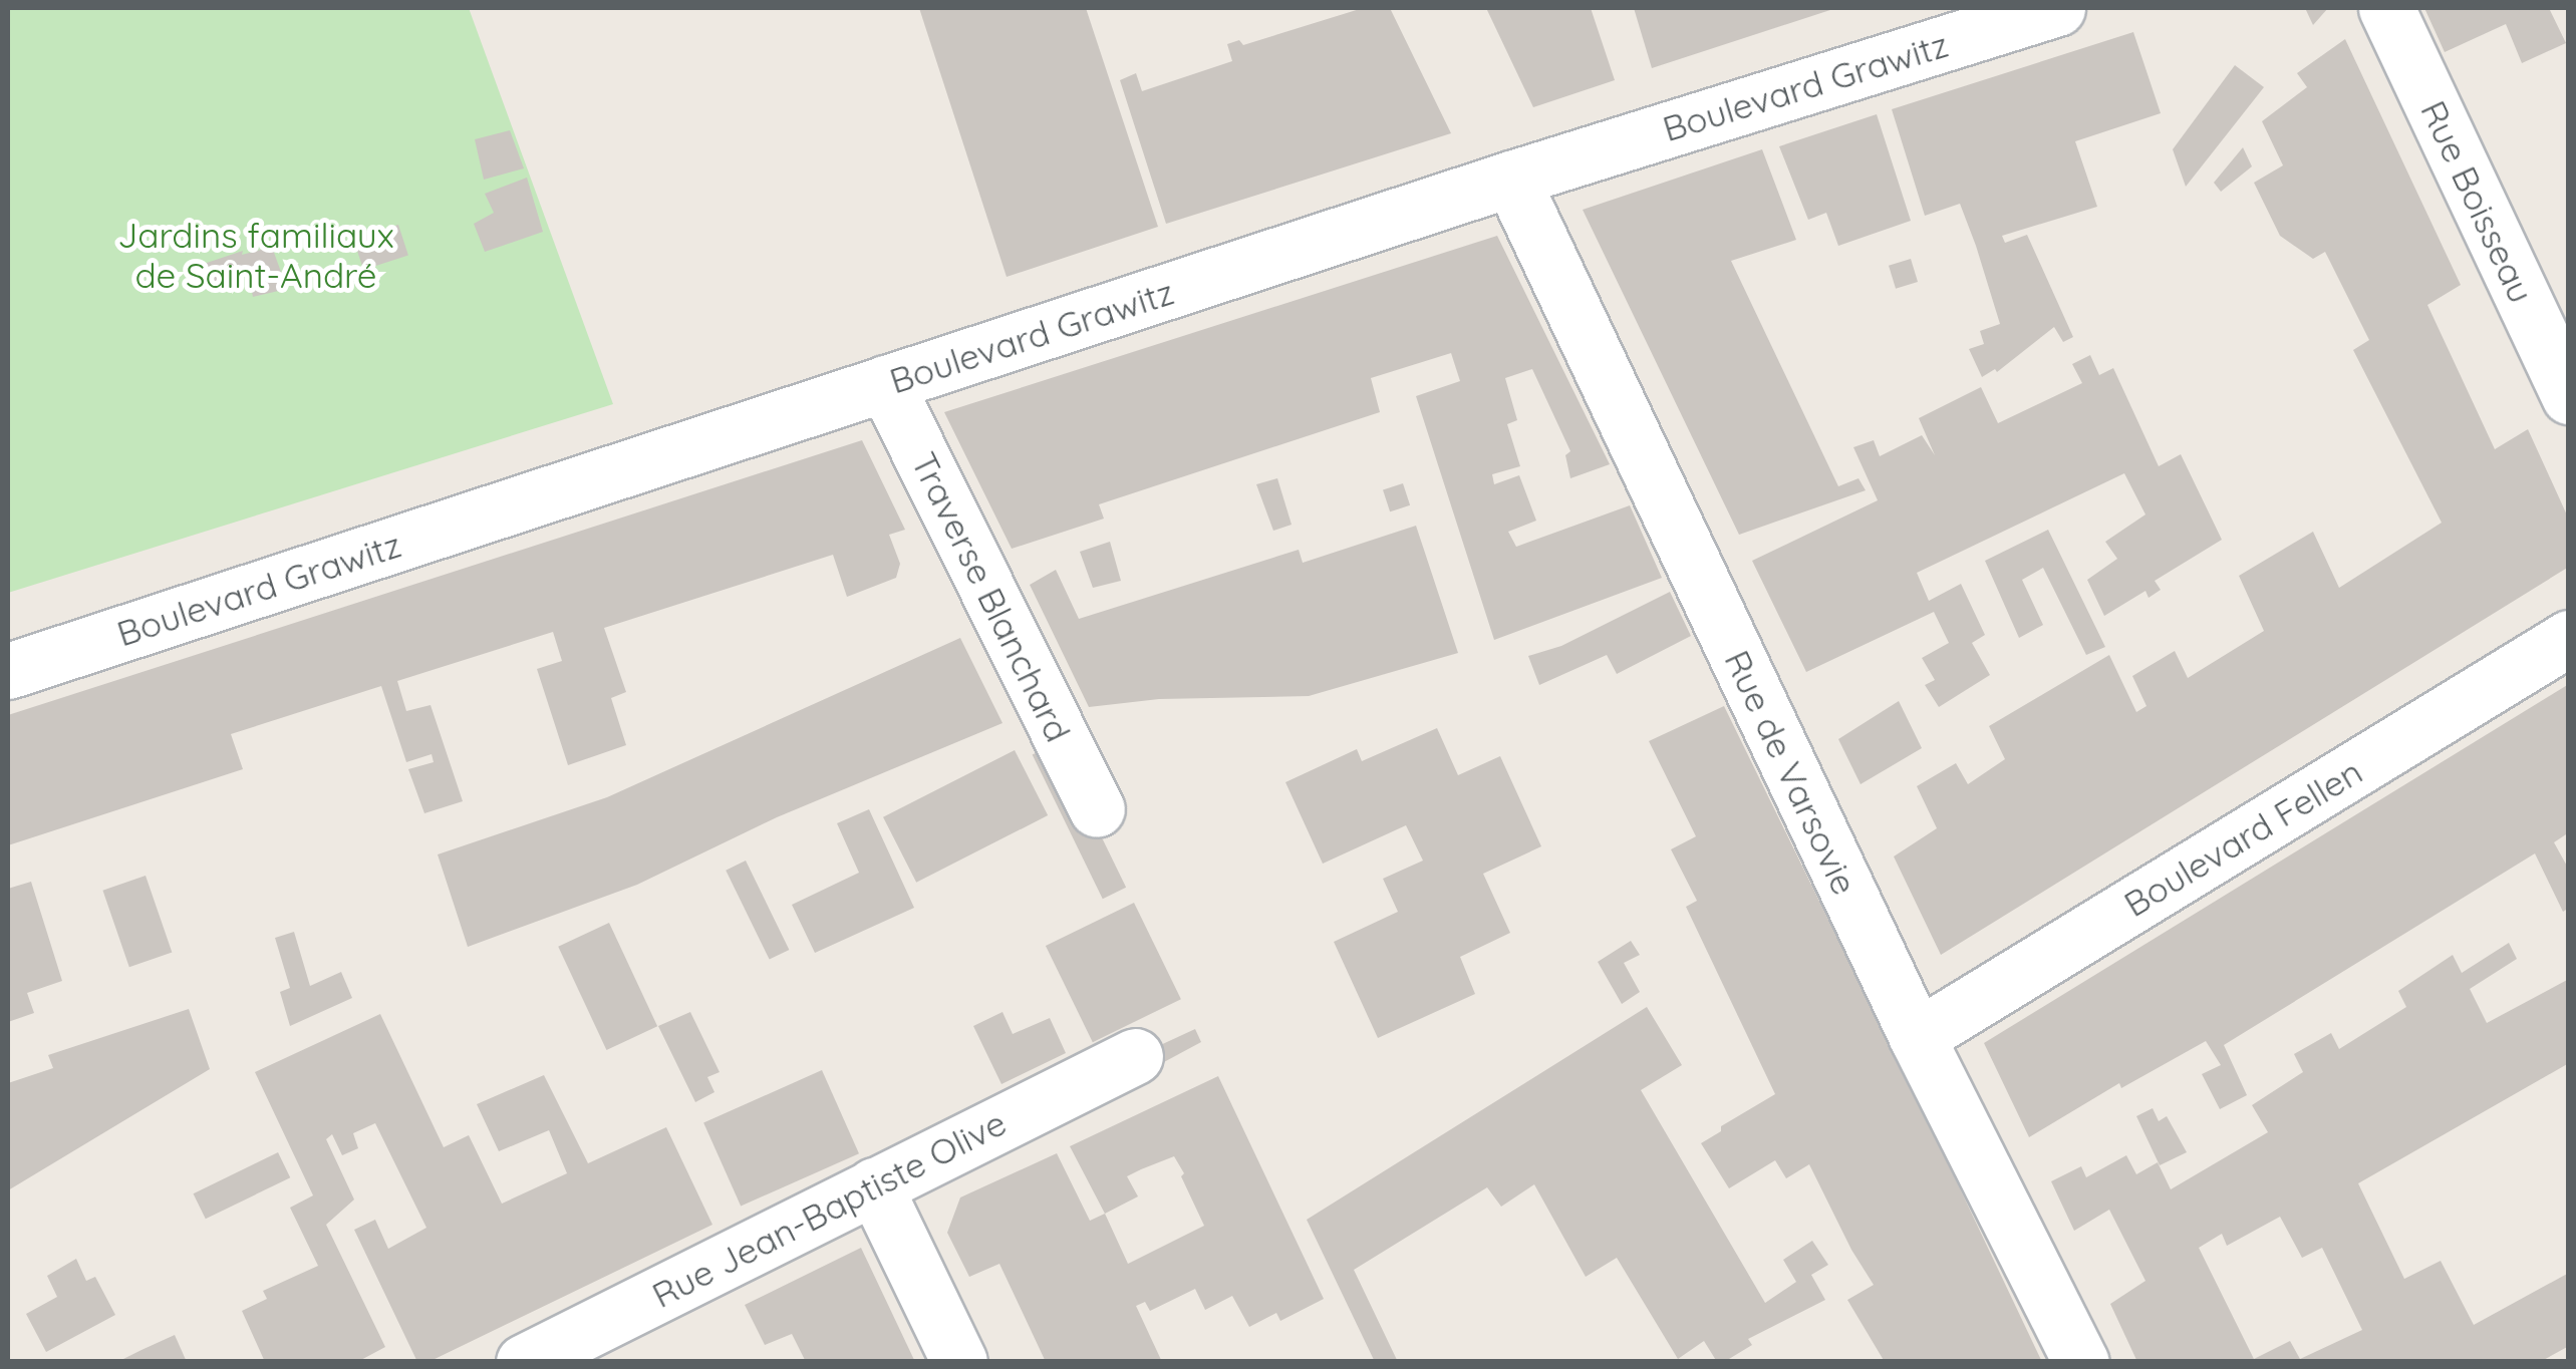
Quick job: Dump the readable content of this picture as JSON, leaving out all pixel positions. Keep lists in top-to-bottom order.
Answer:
{
  "streets": {
    "street": [
      "Boulevard Grawitz",
      "Rue Boisseau",
      "Traverse Blanchard",
      "Rue de Varsovie",
      "Boulevard Fellen",
      "Rue Jean-Baptiste Olive"
    ]
  },
  "crossings": [
    ["Boulevard Grawitz", "Traverse Blanchard"],
    ["Boulevard Grawitz", "Rue de Varsovie"],
    ["Rue de Varsovie", "Boulevard Fellen"]
  ],
  "parks": ["Jardins familiaux de Saint-André"]
}
